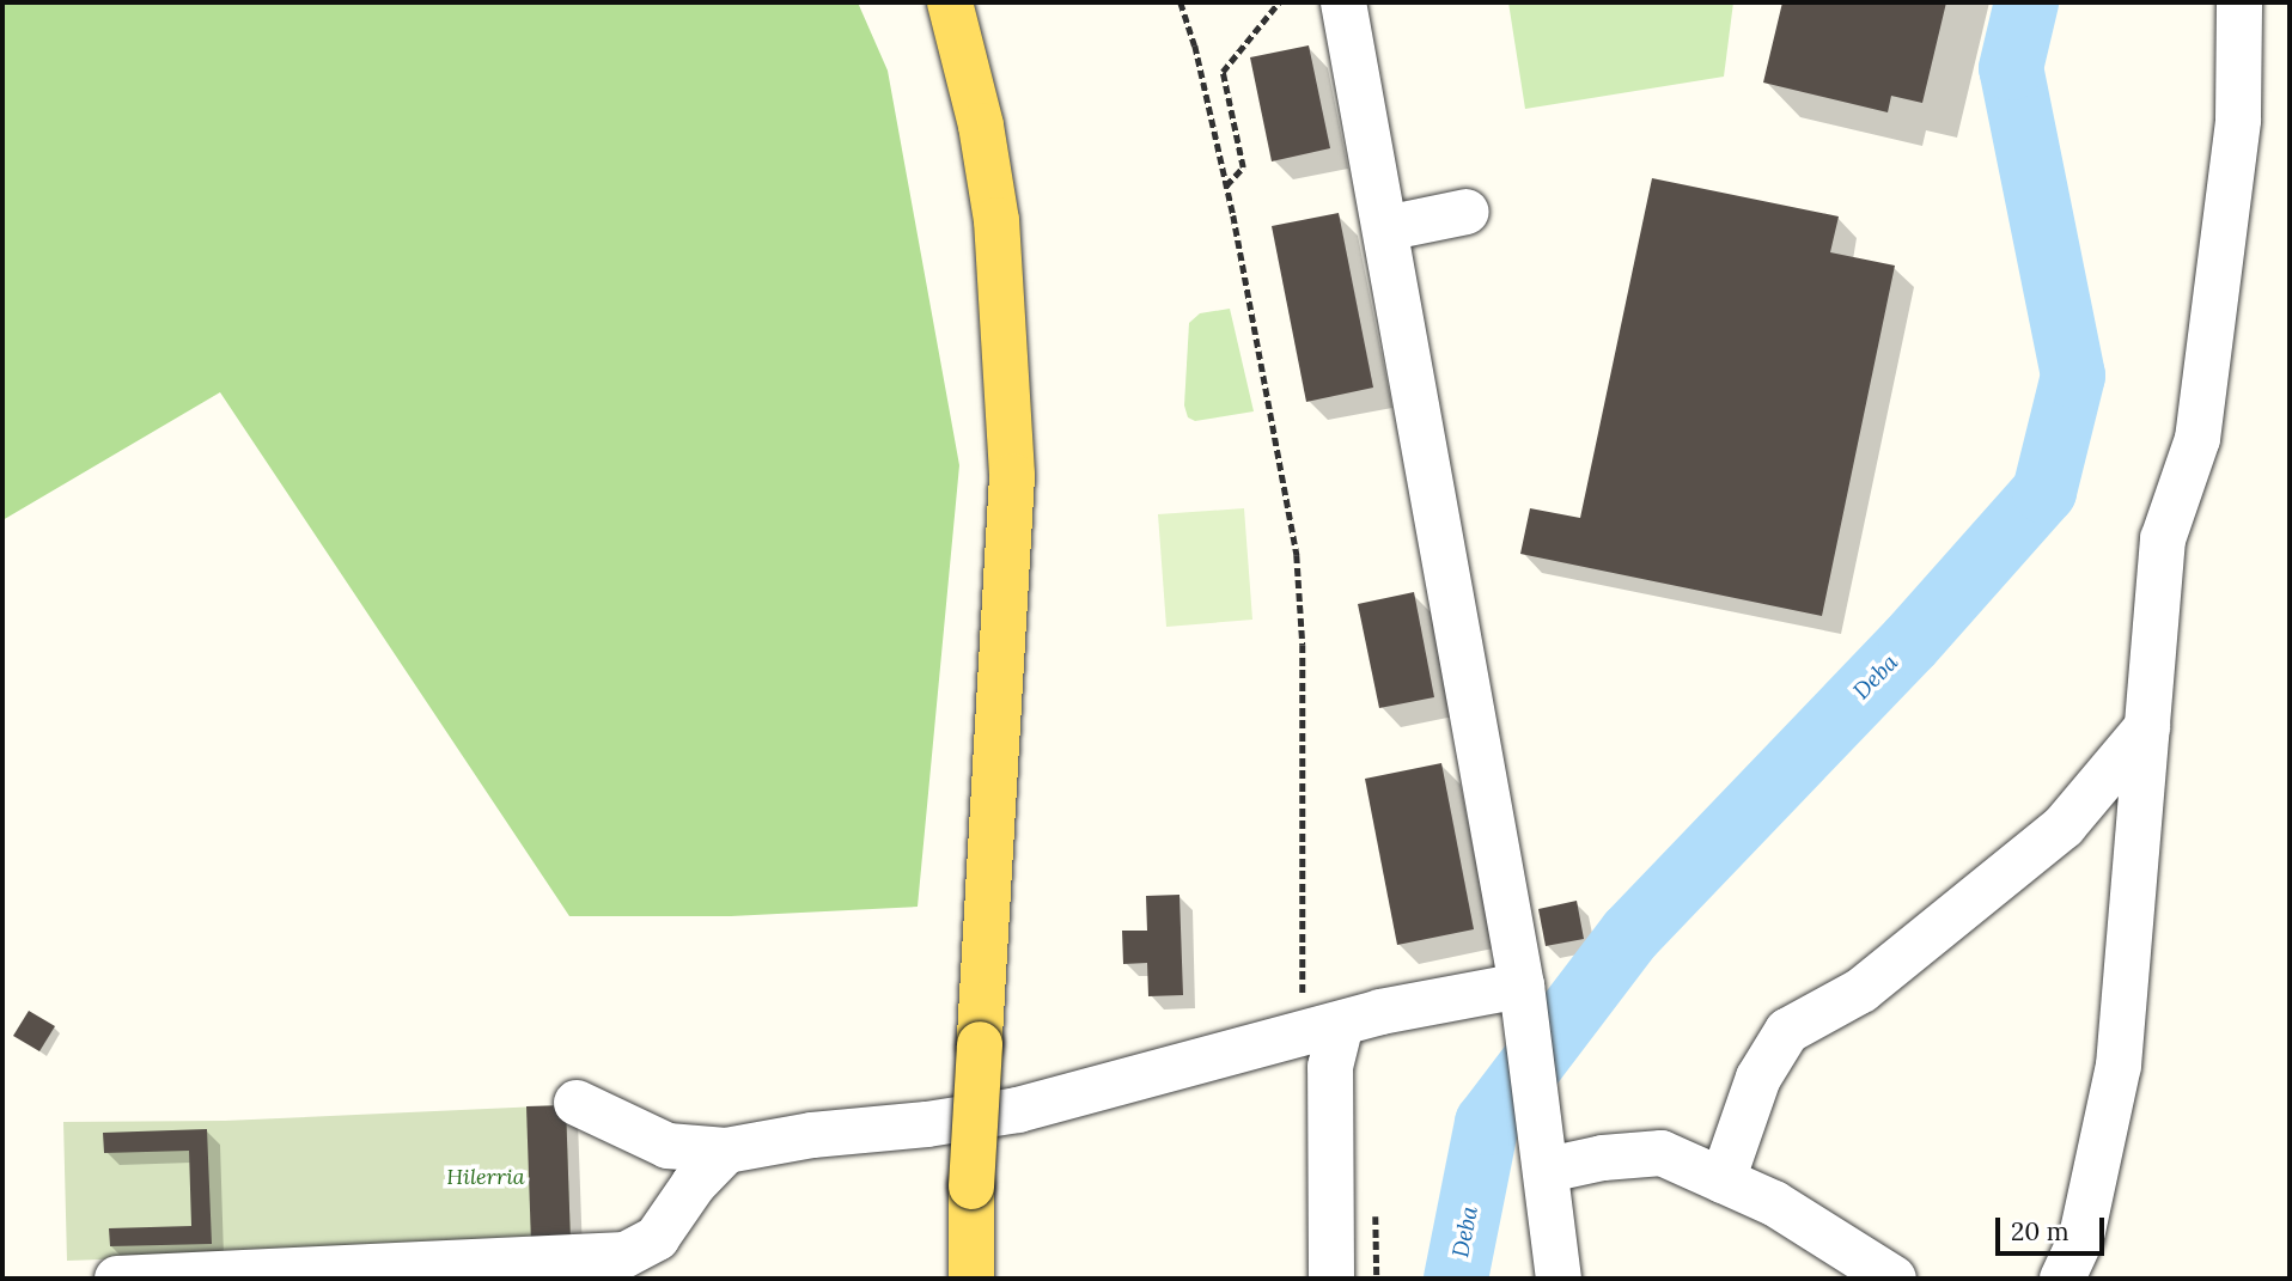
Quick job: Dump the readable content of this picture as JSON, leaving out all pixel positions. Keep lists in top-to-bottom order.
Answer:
{
  "water": ["Deba"],
  "parks": ["Hilerria"],
  "scale_bar": "20 m"
}
